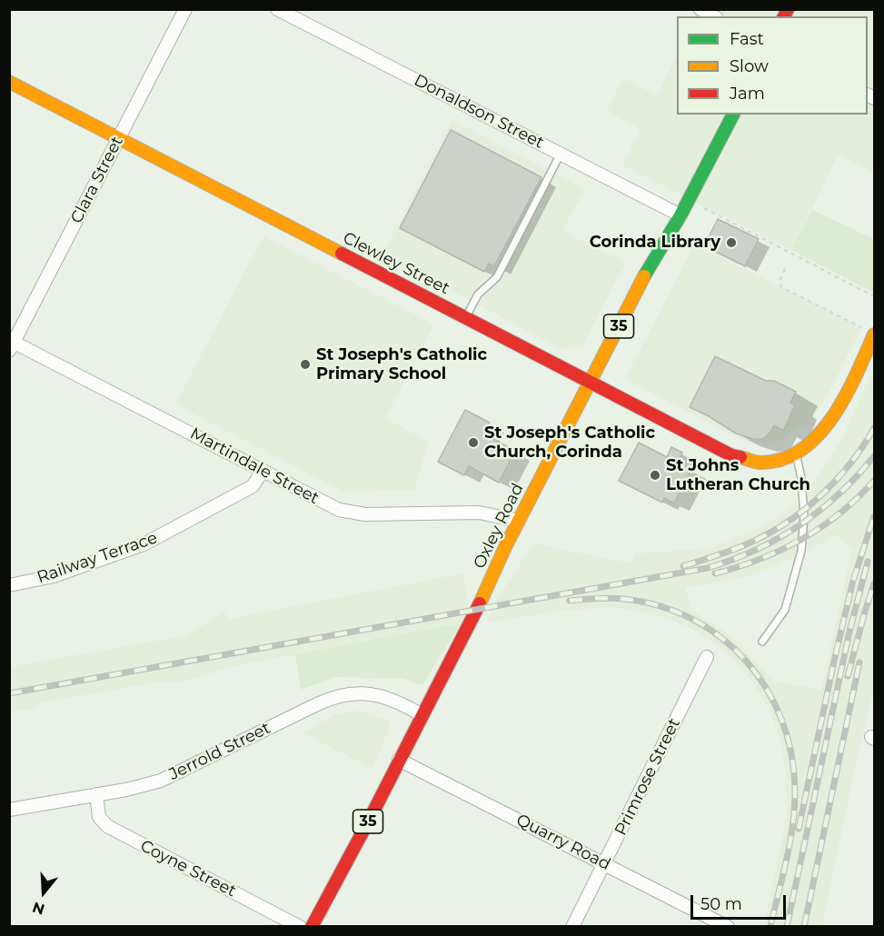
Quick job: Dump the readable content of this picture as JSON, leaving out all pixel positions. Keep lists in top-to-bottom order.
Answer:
{
  "streets": {
    "street": [
      "Donaldson Street",
      "Clara Street",
      "Clewley Street",
      "35",
      "Martindale Street",
      "Oxley Road",
      "Railway Terrace",
      "Jerrold Street",
      "Primrose Street",
      "Quarry Road",
      "Coyne Street"
    ]
  },
  "crossings": [
    ["Donaldson Street", "Oxley Road"],
    ["Clara Street", "Clewley Street"],
    ["Clara Street", "Martindale Street"],
    ["Clewley Street", "Oxley Road"],
    ["Martindale Street", "Oxley Road"],
    ["Martindale Street", "Railway Terrace"],
    ["Oxley Road", "Jerrold Street"],
    ["Oxley Road", "Quarry Road"],
    ["Jerrold Street", "Coyne Street"],
    ["Primrose Street", "Quarry Road"]
  ],
  "places": [
    "Corinda Library",
    "St Joseph's Catholic Primary School",
    "St Joseph's Catholic Church, Corinda",
    "St Johns Lutheran Church"
  ],
  "legend": ["Fast", "Slow", "Jam"],
  "scale_bar": "50 m",
  "north": "bottom"
}
